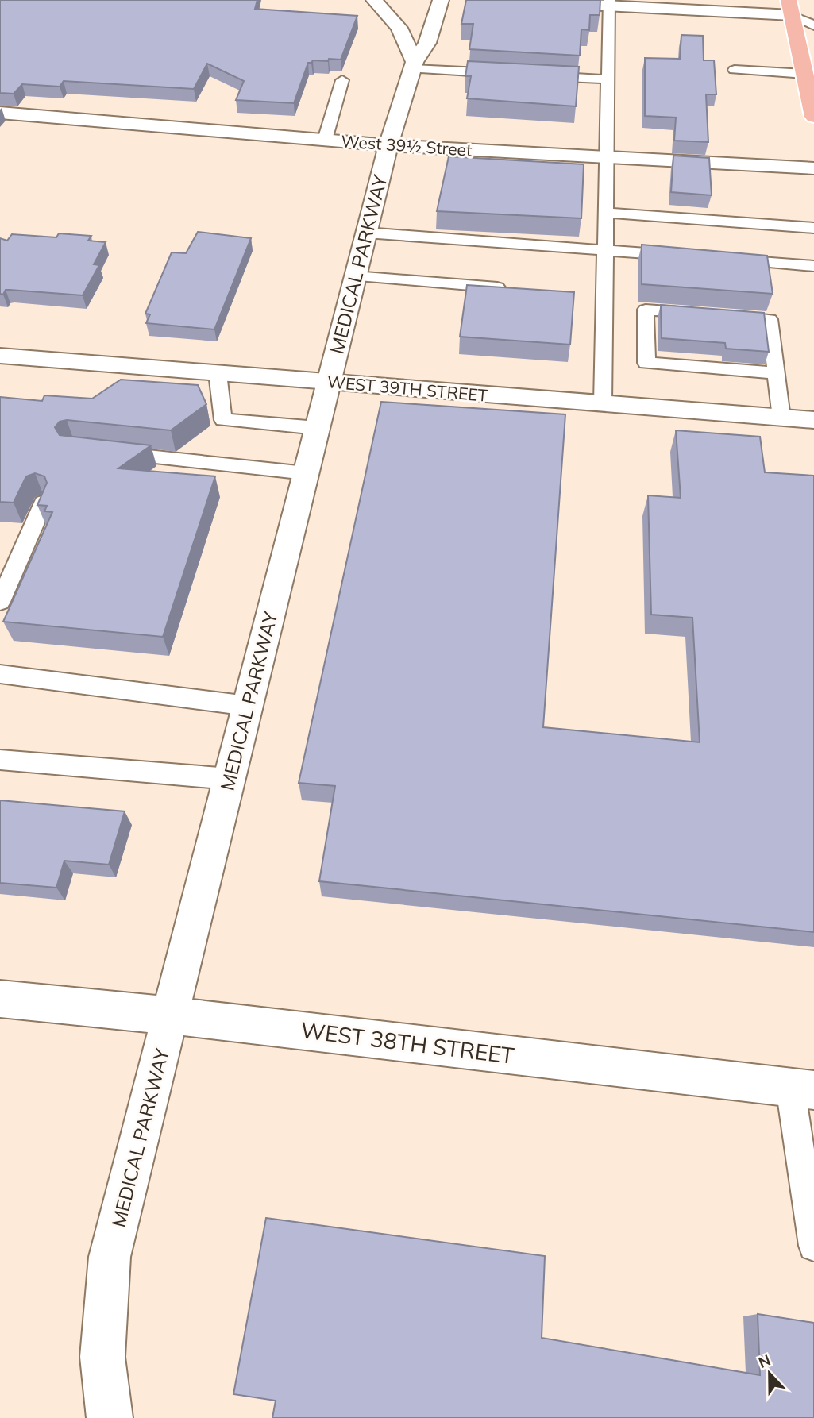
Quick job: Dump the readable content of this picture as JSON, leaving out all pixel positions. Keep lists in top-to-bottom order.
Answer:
{
  "streets": {
    "street": [
      "West 39½ Street",
      "MEDICAL PARKWAY",
      "WEST 39TH STREET",
      "WEST 38TH STREET"
    ]
  },
  "crossings": [
    ["West 39½ Street", "MEDICAL PARKWAY"],
    ["MEDICAL PARKWAY", "WEST 39TH STREET"],
    ["MEDICAL PARKWAY", "WEST 38TH STREET"]
  ],
  "north": "top"
}
